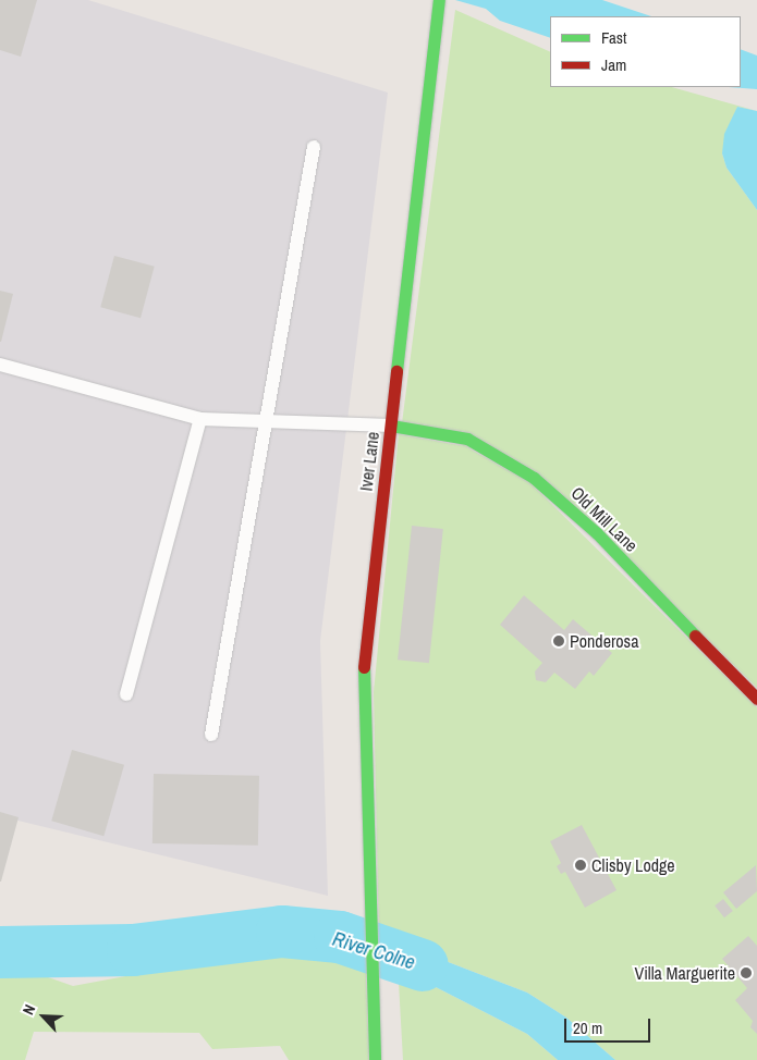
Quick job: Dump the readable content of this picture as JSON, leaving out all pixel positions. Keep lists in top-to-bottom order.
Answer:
{
  "streets": {
    "main road": ["Iver Lane", "Old Mill Lane"]
  },
  "crossings": [
    ["Iver Lane", "Old Mill Lane"]
  ],
  "water": ["River Colne"],
  "places": ["Ponderosa", "Clisby Lodge", "Villa Marguerite"],
  "legend": ["Fast", "Jam"],
  "scale_bar": "20 m",
  "north": "top left"
}
